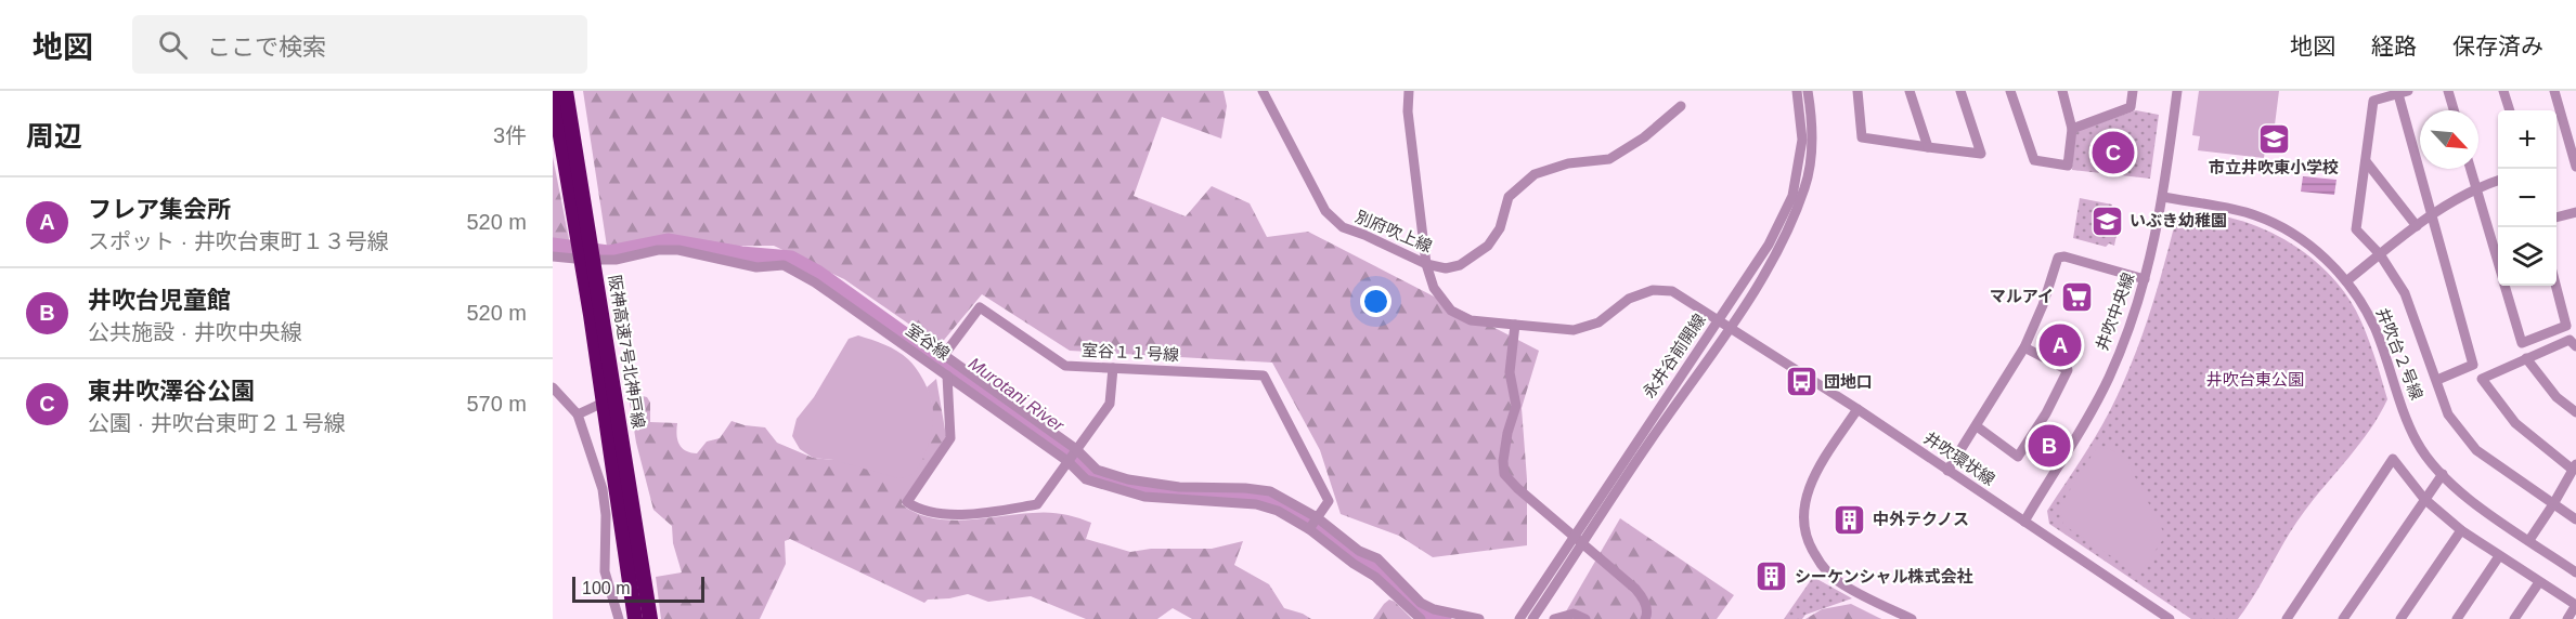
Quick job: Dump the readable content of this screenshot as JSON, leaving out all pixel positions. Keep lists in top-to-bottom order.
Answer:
{
  "streets": {
    "highway": ["阪神高速7号北神戸線"],
    "street": [
      "別府吹上線",
      "井吹中央線",
      "室谷線",
      "室谷１１号線",
      "井吹台２号線",
      "永井谷前開線",
      "井吹環状線"
    ]
  },
  "crossings": [
    ["別府吹上線", "井吹環状線"],
    ["井吹中央線", "井吹台２号線"],
    ["井吹中央線", "井吹環状線"],
    ["永井谷前開線", "井吹環状線"]
  ],
  "water": ["Murotani River"],
  "parks": ["井吹台東公園"],
  "places": {
    "school or university": ["市立井吹東小学校", "いぶき幼稚園"],
    "supermarket": ["マルアイ"],
    "bus stop": ["団地口"],
    "building": ["中外テクノス", "シーケンシャル株式会社"]
  },
  "scale_bar": "100 m",
  "north": "bottom right",
  "page": {
    "header": "地図",
    "search": "ここで検索",
    "nav": ["地図", "経路", "保存済み"],
    "heading": ["周辺", "3件"],
    "map_buttons": ["+", "−"],
    "pins": ["C", "A", "B"],
    "list": [
      {
        "mark": "A",
        "name": "フレア集会所",
        "note": "スポット · 井吹台東町１３号線",
        "value": "520 m"
      },
      {
        "mark": "B",
        "name": "井吹台児童館",
        "note": "公共施設 · 井吹中央線",
        "value": "520 m"
      },
      {
        "mark": "C",
        "name": "東井吹澤谷公園",
        "note": "公園 · 井吹台東町２１号線",
        "value": "570 m"
      }
    ],
    "scale": "100 m"
  }
}
